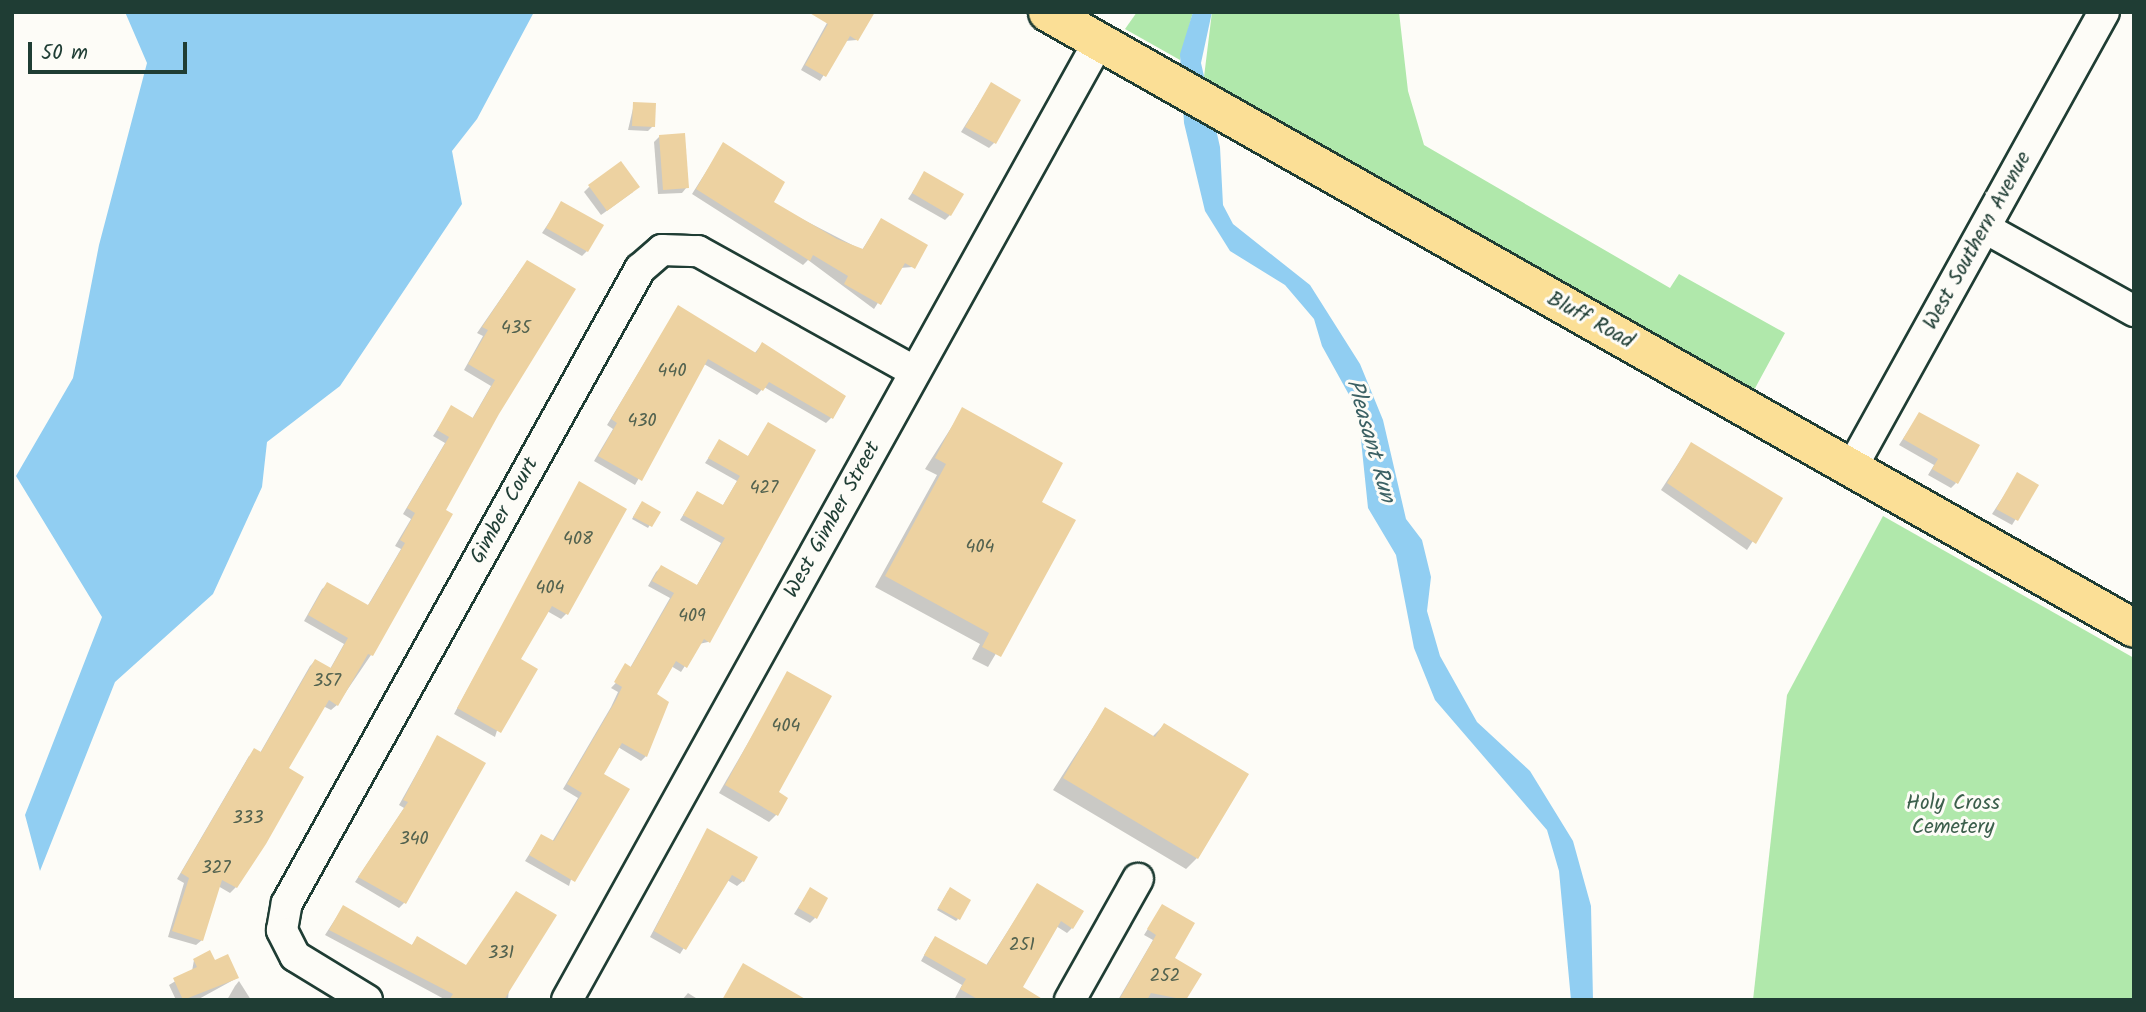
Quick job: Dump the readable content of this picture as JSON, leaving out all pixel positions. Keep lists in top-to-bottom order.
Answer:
{
  "streets": {
    "main road": ["Bluff Road"],
    "street": ["West Southern Avenue", "Gimber Court", "West Gimber Street"]
  },
  "crossings": [
    ["West Southern Avenue", "Bluff Road"],
    ["Bluff Road", "West Gimber Street"],
    ["Gimber Court", "West Gimber Street"]
  ],
  "water": ["Pleasant Run"],
  "parks": ["Holy Cross Cemetery"],
  "house_numbers": [
    "435",
    "440",
    "430",
    "427",
    "408",
    "404",
    "404",
    "409",
    "357",
    "404",
    "333",
    "340",
    "327",
    "251",
    "331",
    "252"
  ],
  "scale_bar": "50 m"
}
